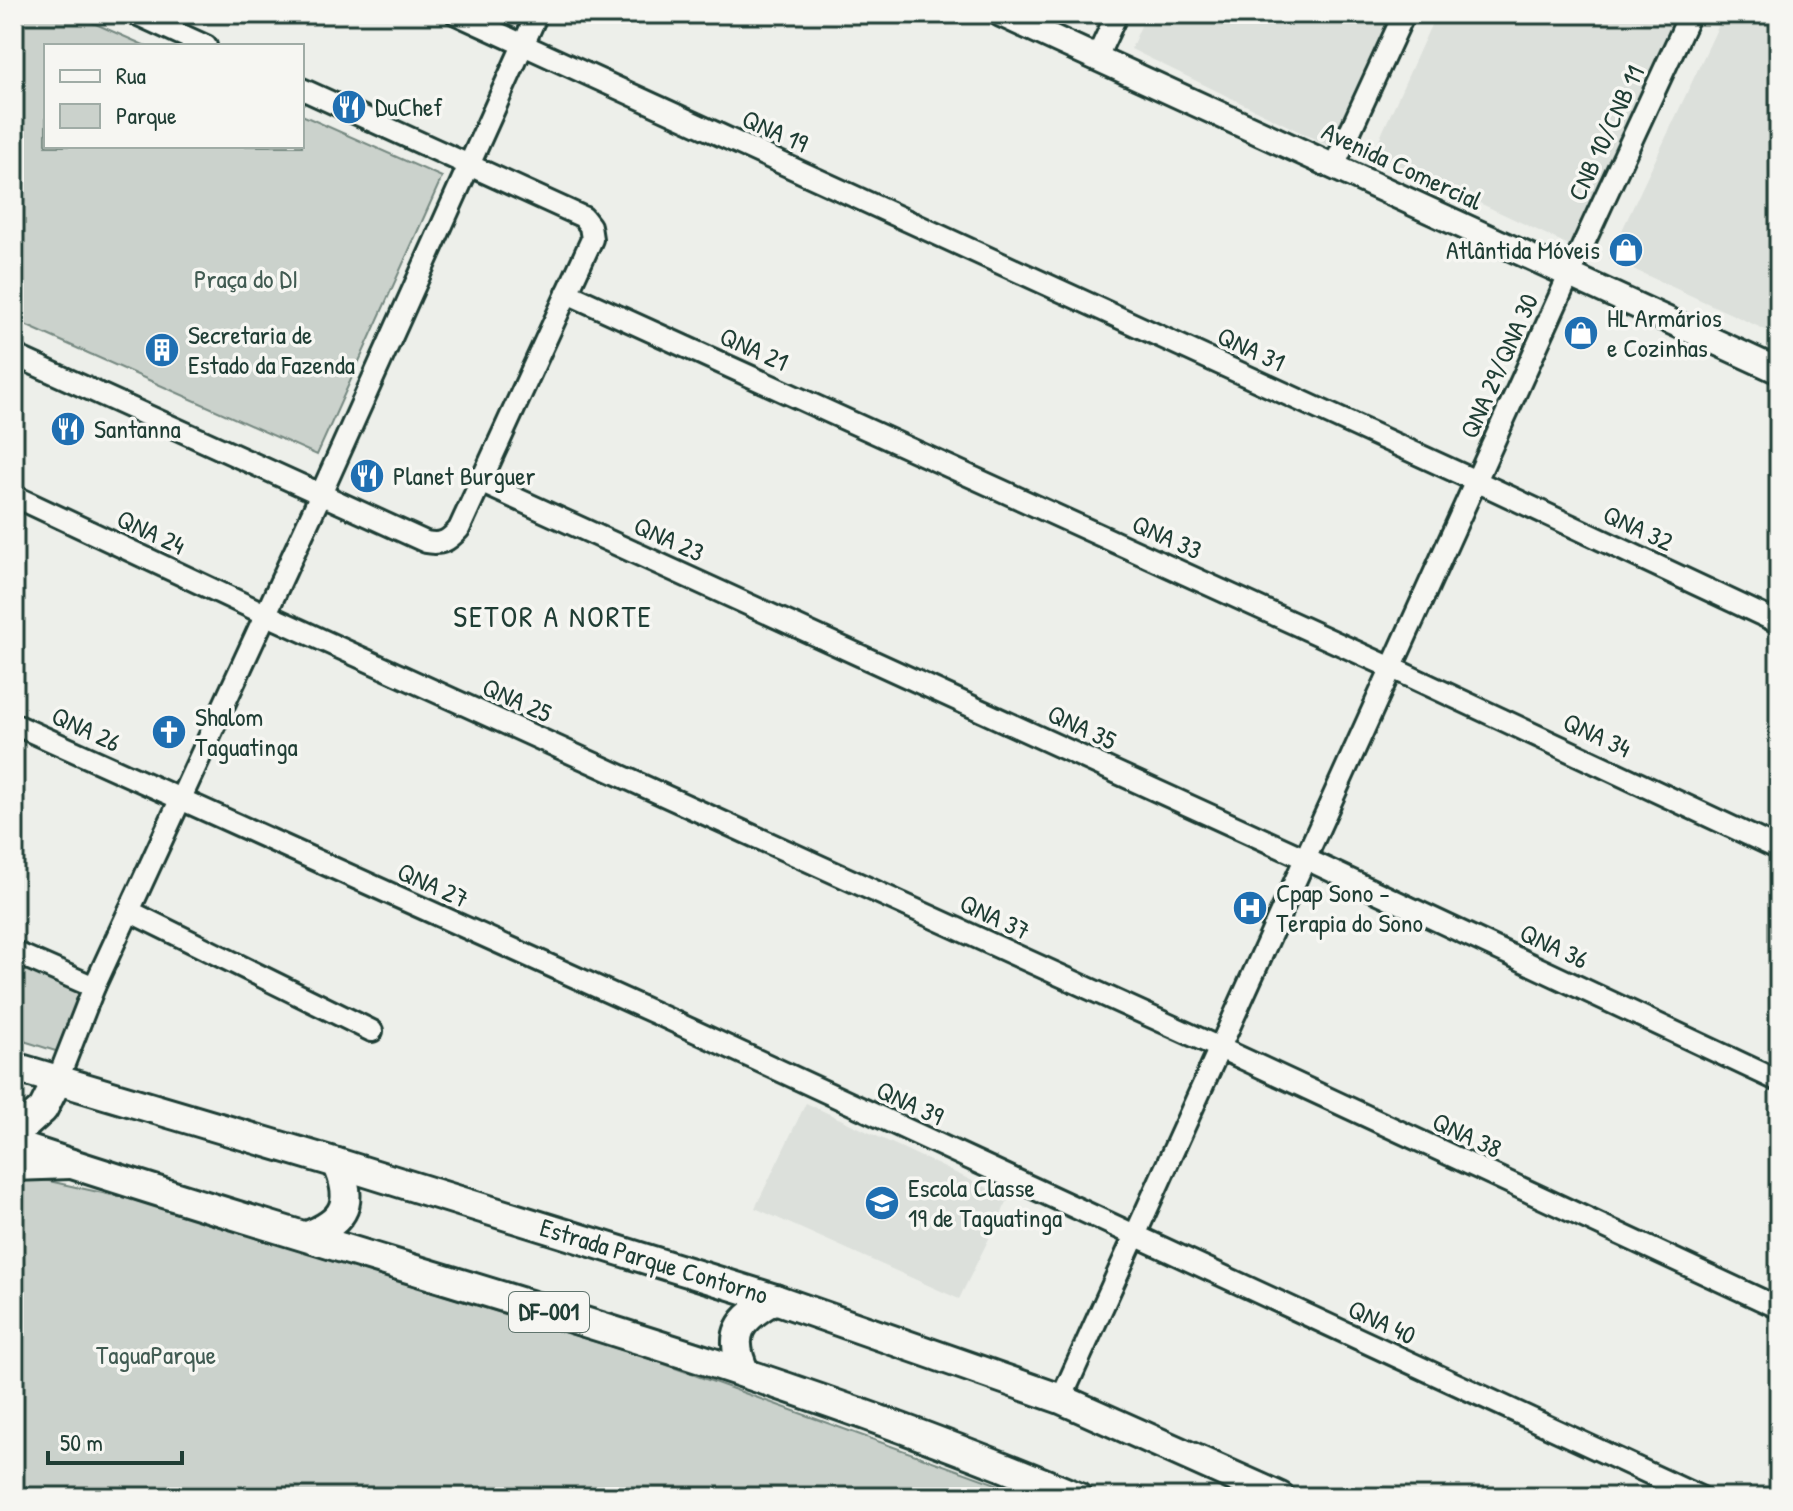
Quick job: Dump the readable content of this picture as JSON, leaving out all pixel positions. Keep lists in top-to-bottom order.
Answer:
{
  "streets": {
    "highway": ["Estrada Parque Contorno", "DF-001"],
    "main road": ["Avenida Comercial"],
    "street": [
      "QNA 19",
      "CNB 10/CNB 11",
      "QNA 21",
      "QNA 31",
      "QNA 29/QNA 30",
      "QNA 32",
      "QNA 24",
      "QNA 33",
      "QNA 23",
      "QNA 25",
      "QNA 35",
      "QNA 26",
      "QNA 34",
      "QNA 27",
      "QNA 37",
      "QNA 36",
      "QNA 39",
      "QNA 38",
      "QNA 40"
    ]
  },
  "crossings": [
    ["QNA 19", "QNA 31"],
    ["CNB 10/CNB 11", "Avenida Comercial"],
    ["CNB 10/CNB 11", "QNA 29/QNA 30"],
    ["Avenida Comercial", "QNA 29/QNA 30"],
    ["QNA 21", "QNA 33"],
    ["QNA 31", "QNA 29/QNA 30"],
    ["QNA 31", "QNA 32"],
    ["QNA 29/QNA 30", "QNA 32"],
    ["QNA 29/QNA 30", "QNA 33"],
    ["QNA 29/QNA 30", "QNA 35"],
    ["QNA 29/QNA 30", "QNA 34"],
    ["QNA 29/QNA 30", "QNA 37"],
    ["QNA 29/QNA 30", "QNA 36"],
    ["QNA 29/QNA 30", "QNA 39"],
    ["QNA 29/QNA 30", "QNA 38"],
    ["QNA 29/QNA 30", "Estrada Parque Contorno"],
    ["QNA 29/QNA 30", "QNA 40"],
    ["QNA 24", "QNA 25"],
    ["QNA 33", "QNA 34"],
    ["QNA 23", "QNA 35"],
    ["QNA 25", "QNA 37"],
    ["QNA 35", "QNA 36"],
    ["QNA 26", "QNA 27"],
    ["QNA 27", "QNA 39"],
    ["QNA 37", "QNA 38"],
    ["QNA 39", "QNA 40"]
  ],
  "districts": ["SETOR A NORTE"],
  "parks": ["Praça do DI", "TaguaParque"],
  "places": {
    "restaurant": ["DuChef", "Santanna", "Planet Burguer"],
    "shop": ["Atlântida Móveis", "HL Armários e Cozinhas"],
    "building": ["Secretaria de Estado da Fazenda"],
    "church": ["Shalom Taguatinga"],
    "hospital": ["Cpap Sono - Terapia do Sono"],
    "school or university": ["Escola Classe 19 de Taguatinga"]
  },
  "legend": ["Rua", "Parque"],
  "scale_bar": "50 m"
}
